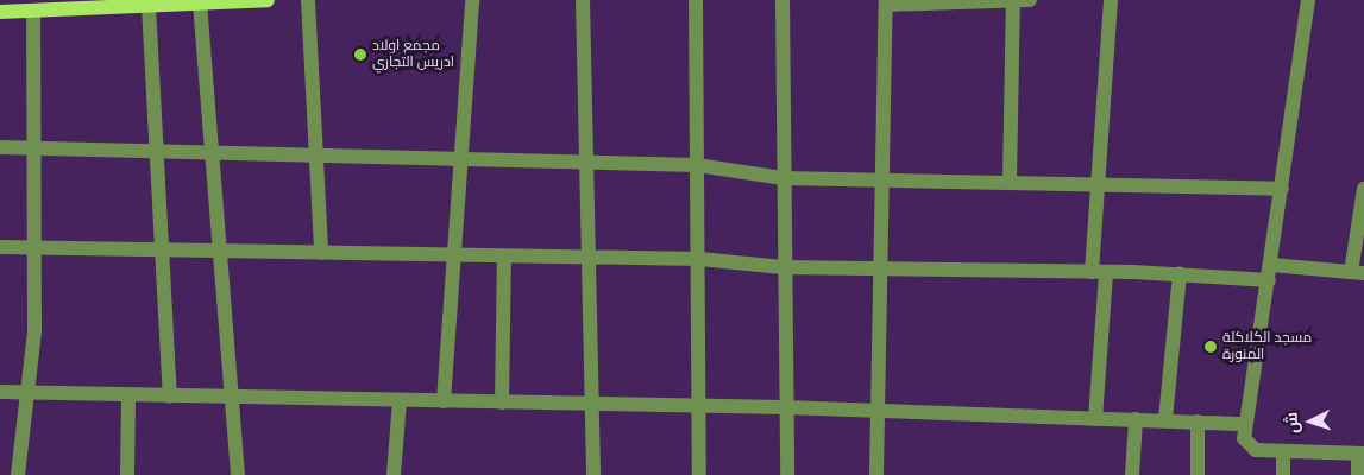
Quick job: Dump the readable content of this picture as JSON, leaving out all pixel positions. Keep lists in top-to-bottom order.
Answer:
{
  "places": ["مجمع اولاد ادريس التجاري", "مسجد الكلاكلة المنورة"],
  "north": "left"
}
